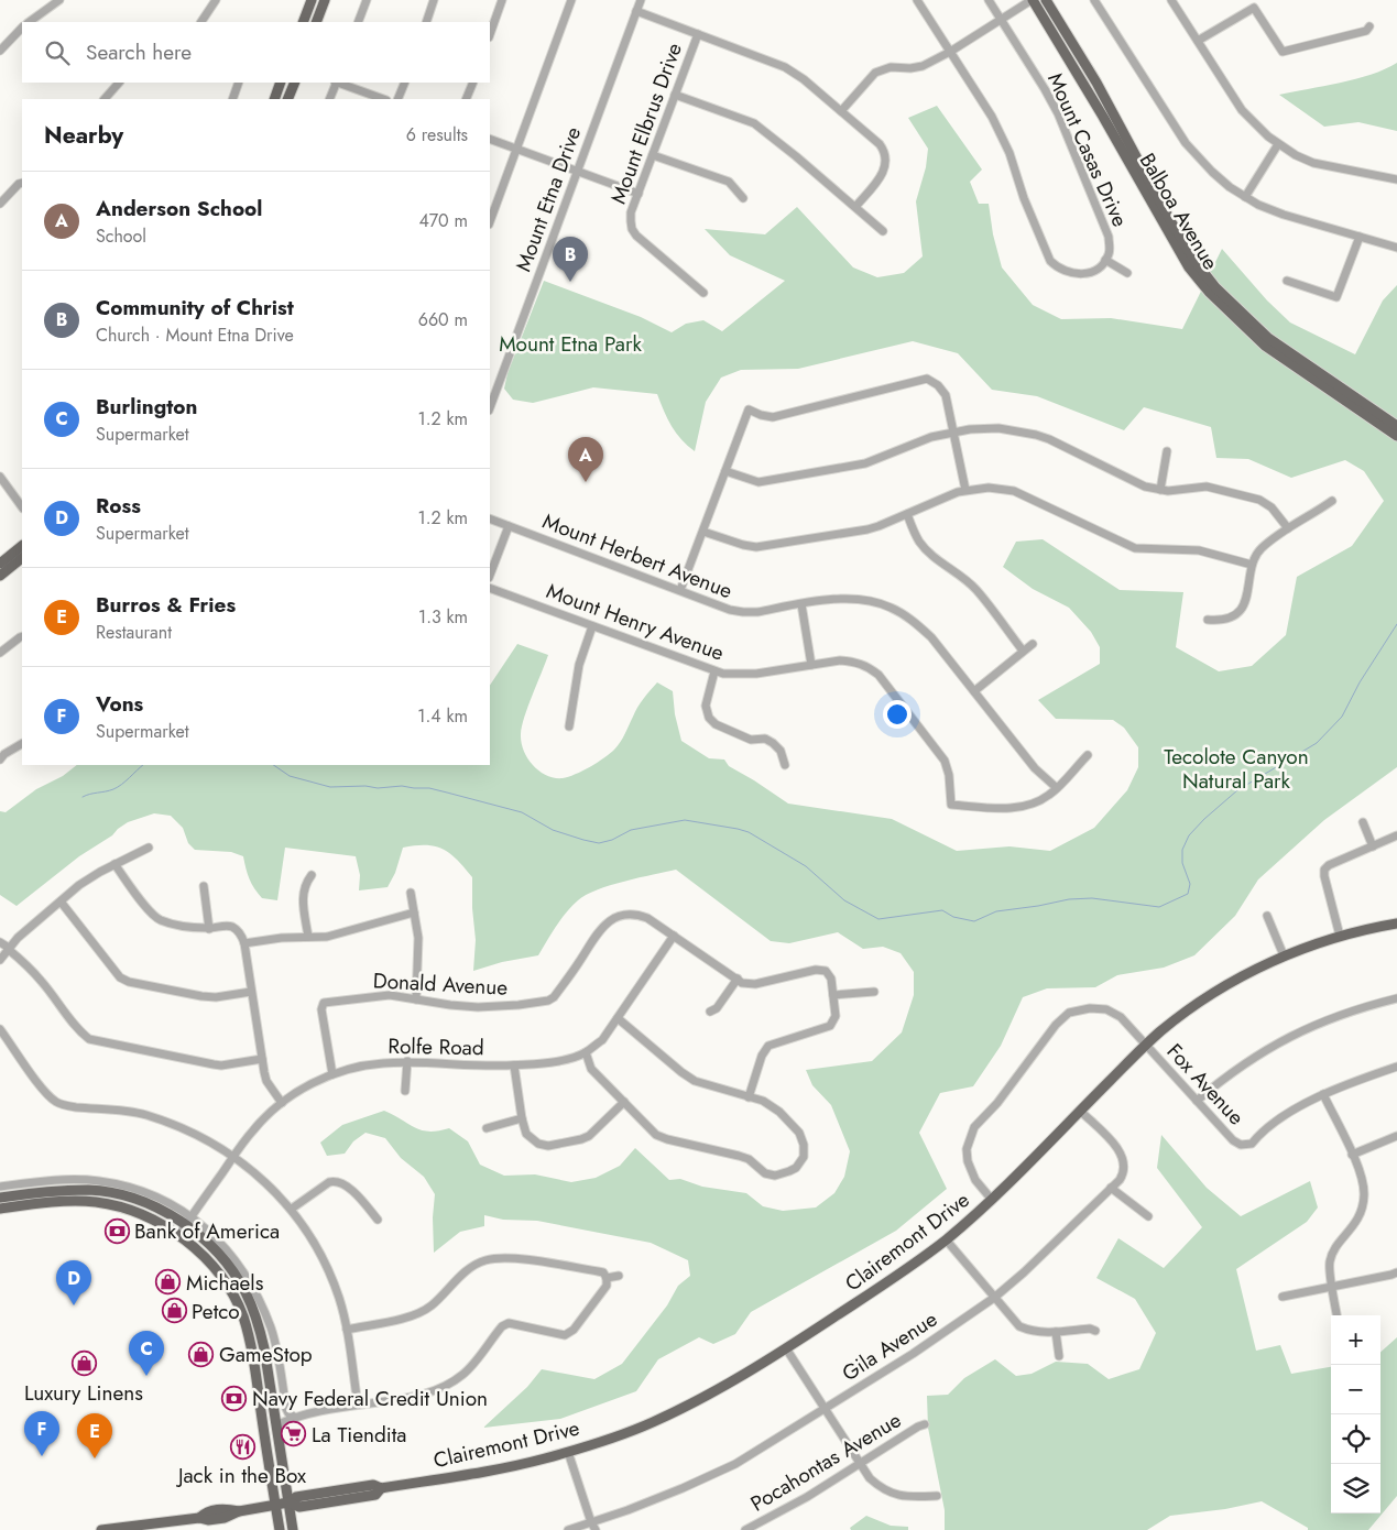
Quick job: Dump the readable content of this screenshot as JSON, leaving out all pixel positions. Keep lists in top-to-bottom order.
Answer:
{
  "streets": {
    "main road": ["Balboa Avenue", "Clairemont Drive"],
    "street": [
      "Mount Elbrus Drive",
      "Mount Casas Drive",
      "Mount Etna Drive",
      "Mount Herbert Avenue",
      "Mount Henry Avenue",
      "Donald Avenue",
      "Rolfe Road",
      "Fox Avenue",
      "Gila Avenue",
      "Pocahontas Avenue"
    ]
  },
  "crossings": [
    ["Mount Herbert Avenue", "Mount Henry Avenue"],
    ["Donald Avenue", "Rolfe Road"],
    ["Fox Avenue", "Clairemont Drive"],
    ["Clairemont Drive", "Gila Avenue"]
  ],
  "parks": ["Mount Etna Park", "Tecolote Canyon Natural Park"],
  "places": {
    "bank": ["Bank of America", "Navy Federal Credit Union"],
    "shop": [
      "Michaels",
      "Petco",
      "GameStop",
      "Luxury Linens"
    ],
    "supermarket": ["La Tiendita"],
    "restaurant": ["Jack in the Box"]
  },
  "page": {
    "search": "Search here",
    "heading": ["Nearby", "6 results"],
    "list": [
      {
        "mark": "A",
        "name": "Anderson School",
        "note": "School",
        "value": "470 m"
      },
      {
        "mark": "B",
        "name": "Community of Christ",
        "note": "Church · Mount Etna Drive",
        "value": "660 m"
      },
      {
        "mark": "C",
        "name": "Burlington",
        "note": "Supermarket",
        "value": "1.2 km"
      },
      {
        "mark": "D",
        "name": "Ross",
        "note": "Supermarket",
        "value": "1.2 km"
      },
      {
        "mark": "E",
        "name": "Burros & Fries",
        "note": "Restaurant",
        "value": "1.3 km"
      },
      {
        "mark": "F",
        "name": "Vons",
        "note": "Supermarket",
        "value": "1.4 km"
      }
    ],
    "pins": [
      "B",
      "A",
      "D",
      "C",
      "F",
      "E"
    ],
    "map_buttons": ["+", "−"]
  }
}
